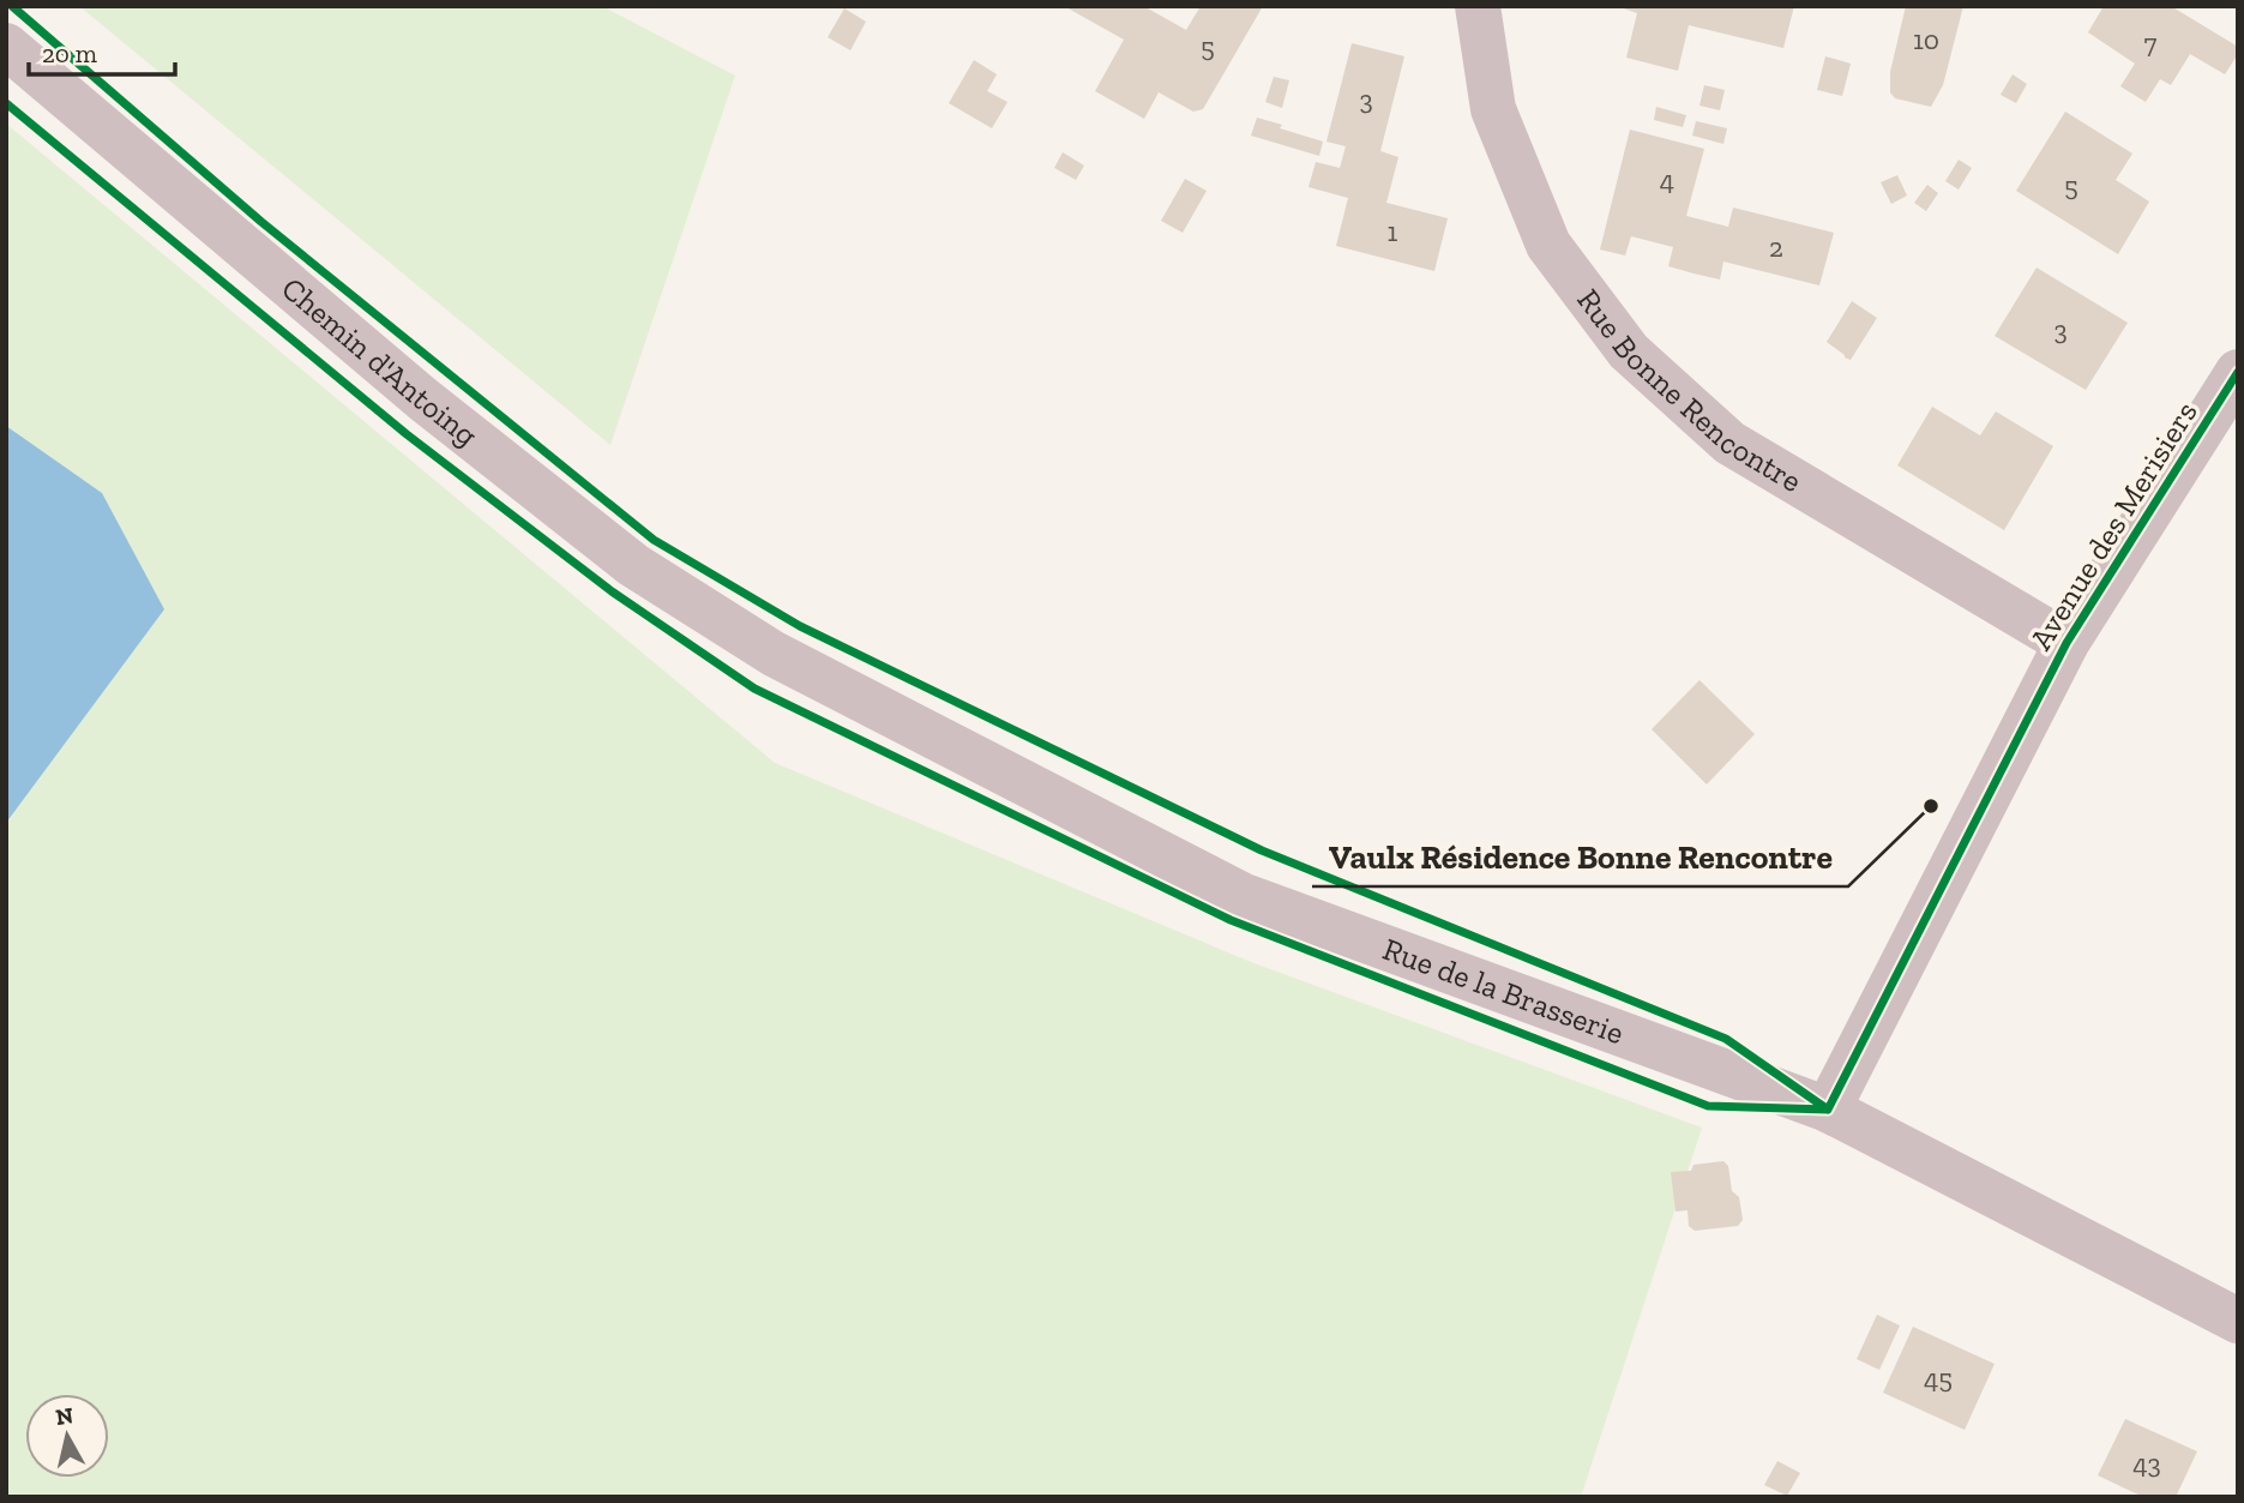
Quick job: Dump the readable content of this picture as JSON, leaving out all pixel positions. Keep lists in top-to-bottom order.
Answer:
{
  "streets": {
    "street": [
      "Chemin d'Antoing",
      "Rue Bonne Rencontre",
      "Avenue des Merisiers",
      "Rue de la Brasserie"
    ]
  },
  "crossings": [
    ["Chemin d'Antoing", "Rue de la Brasserie"],
    ["Rue Bonne Rencontre", "Avenue des Merisiers"],
    ["Avenue des Merisiers", "Rue de la Brasserie"]
  ],
  "places": ["Vaulx Résidence Bonne Rencontre"],
  "house_numbers": [
    "10",
    "7",
    "5",
    "3",
    "4",
    "5",
    "1",
    "2",
    "3",
    "45",
    "43"
  ],
  "scale_bar": "20 m",
  "north": "top"
}
